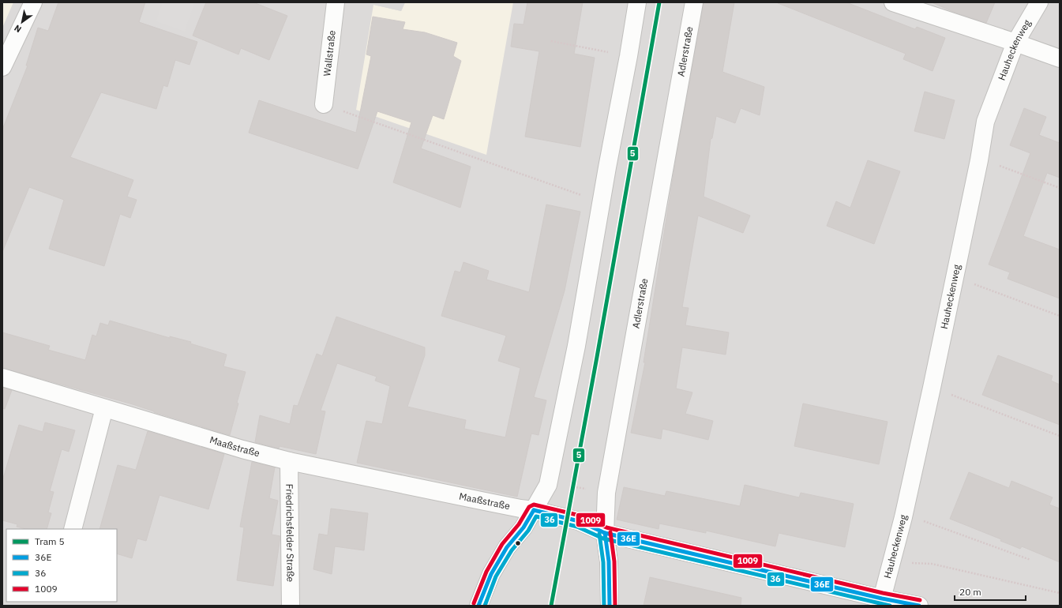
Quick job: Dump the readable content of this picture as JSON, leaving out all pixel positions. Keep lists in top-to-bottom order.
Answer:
{
  "streets": {
    "street": [
      "Hauheckenweg",
      "Adlerstraße",
      "Wallstraße",
      "Maaßstraße",
      "Friedrichsfelder Straße"
    ]
  },
  "crossings": [
    ["Hauheckenweg", "Maaßstraße"],
    ["Adlerstraße", "Maaßstraße"],
    ["Maaßstraße", "Friedrichsfelder Straße"]
  ],
  "lines": [
    "tram line 5",
    "transit line 1009",
    "transit line 36E",
    "transit line 36"
  ],
  "legend": [
    "Tram 5",
    "36E",
    "36",
    "1009"
  ],
  "scale_bar": "20 m",
  "north": "bottom left"
}
